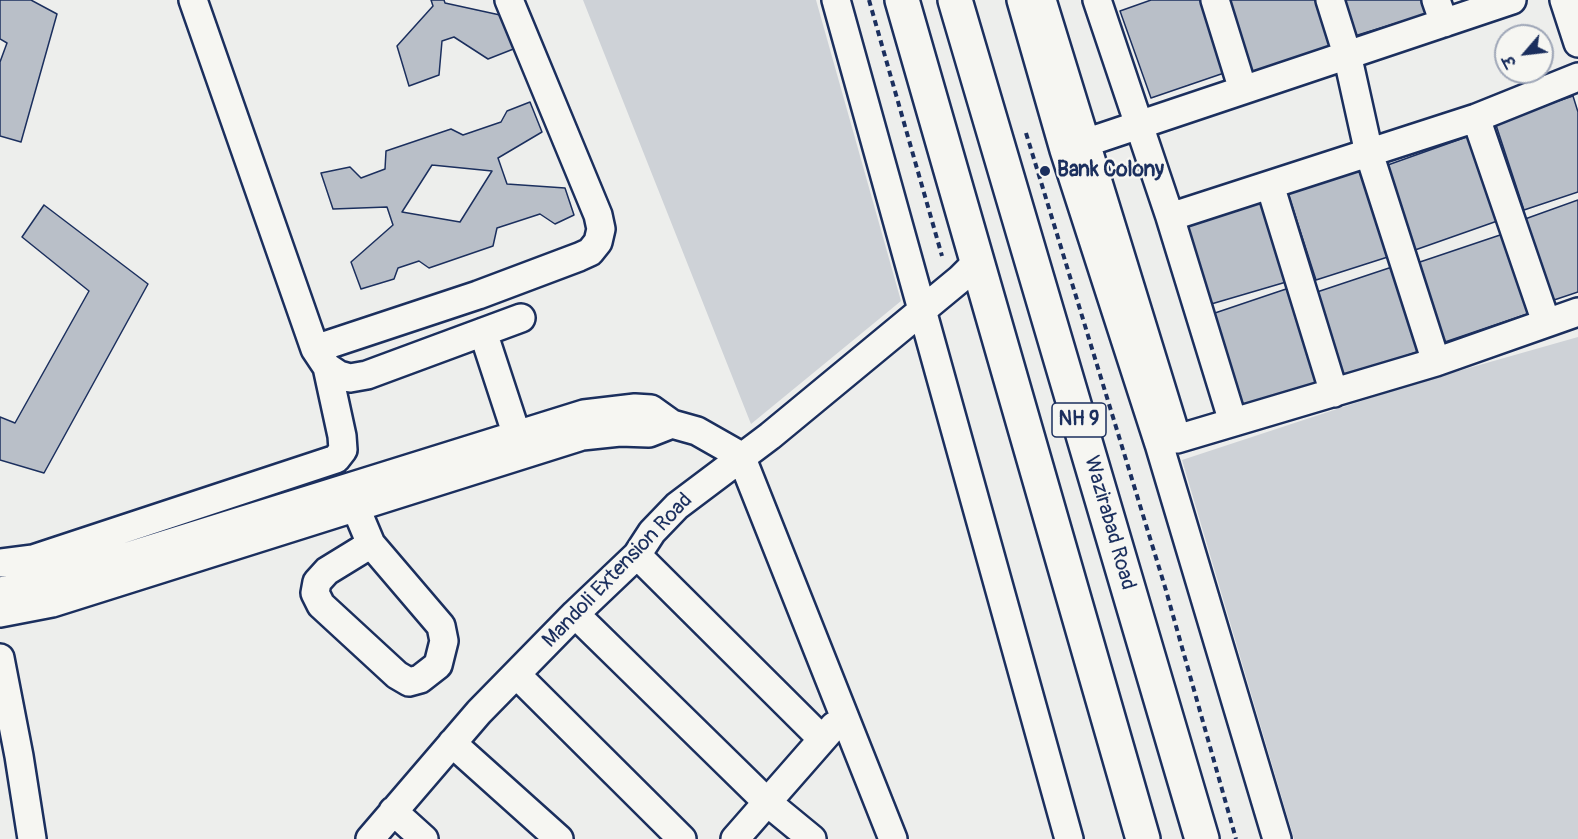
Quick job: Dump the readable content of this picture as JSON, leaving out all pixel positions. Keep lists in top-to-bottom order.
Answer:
{
  "streets": {
    "highway": ["NH 9", "Wazirabad Road"],
    "street": ["Mandoli Extension Road"]
  },
  "crossings": [
    ["NH 9", "Mandoli Extension Road"]
  ],
  "places": ["Bank Colony"],
  "north": "bottom left"
}
